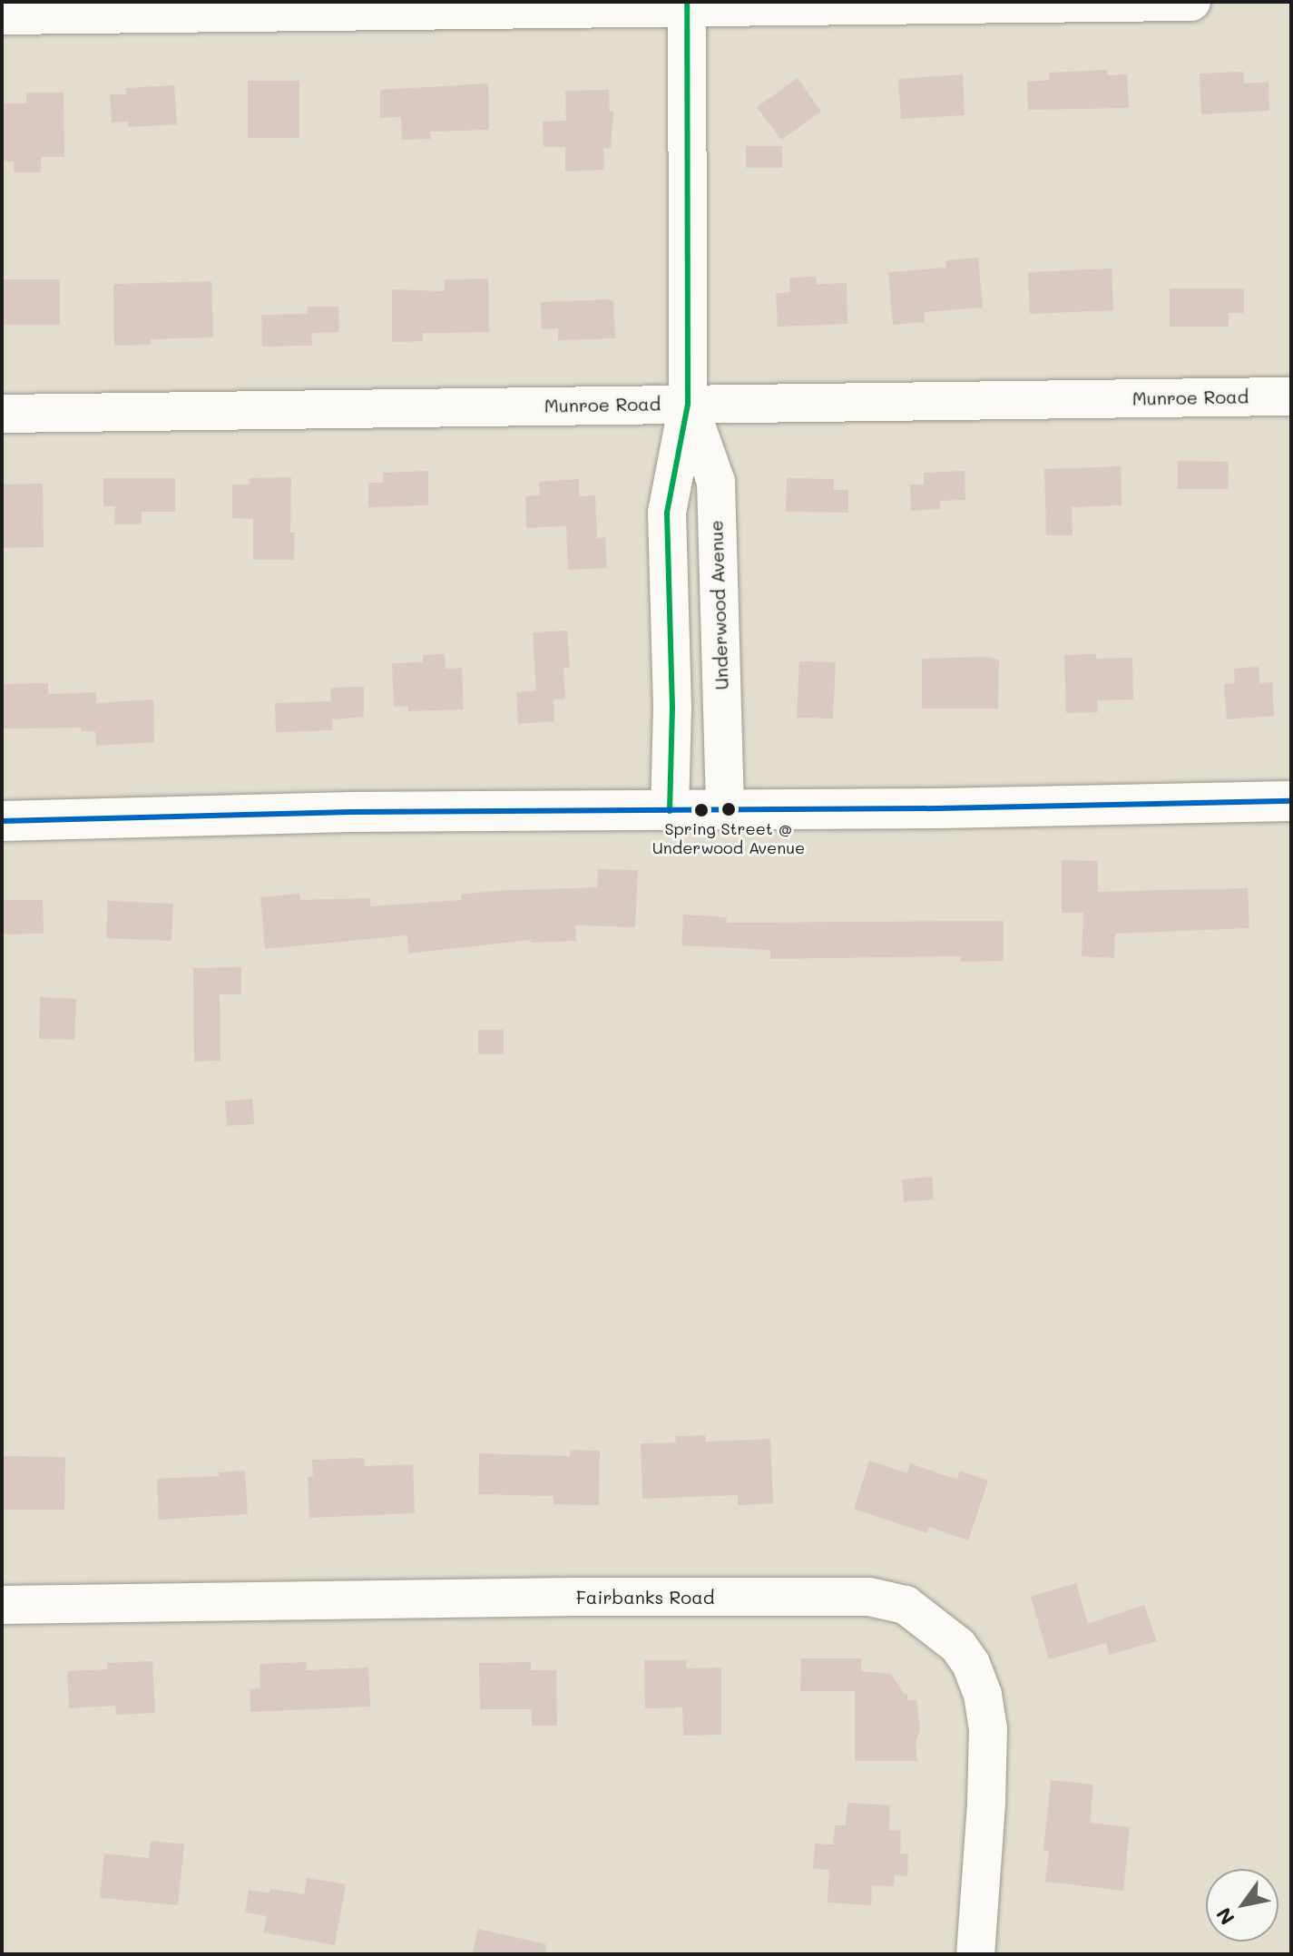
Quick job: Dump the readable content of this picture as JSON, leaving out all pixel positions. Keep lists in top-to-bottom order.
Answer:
{
  "streets": {
    "street": ["Munroe Road", "Underwood Avenue", "Fairbanks Road"]
  },
  "crossings": [
    ["Munroe Road", "Underwood Avenue"]
  ],
  "places": ["Spring Street @ Underwood Avenue"],
  "north": "bottom left"
}
